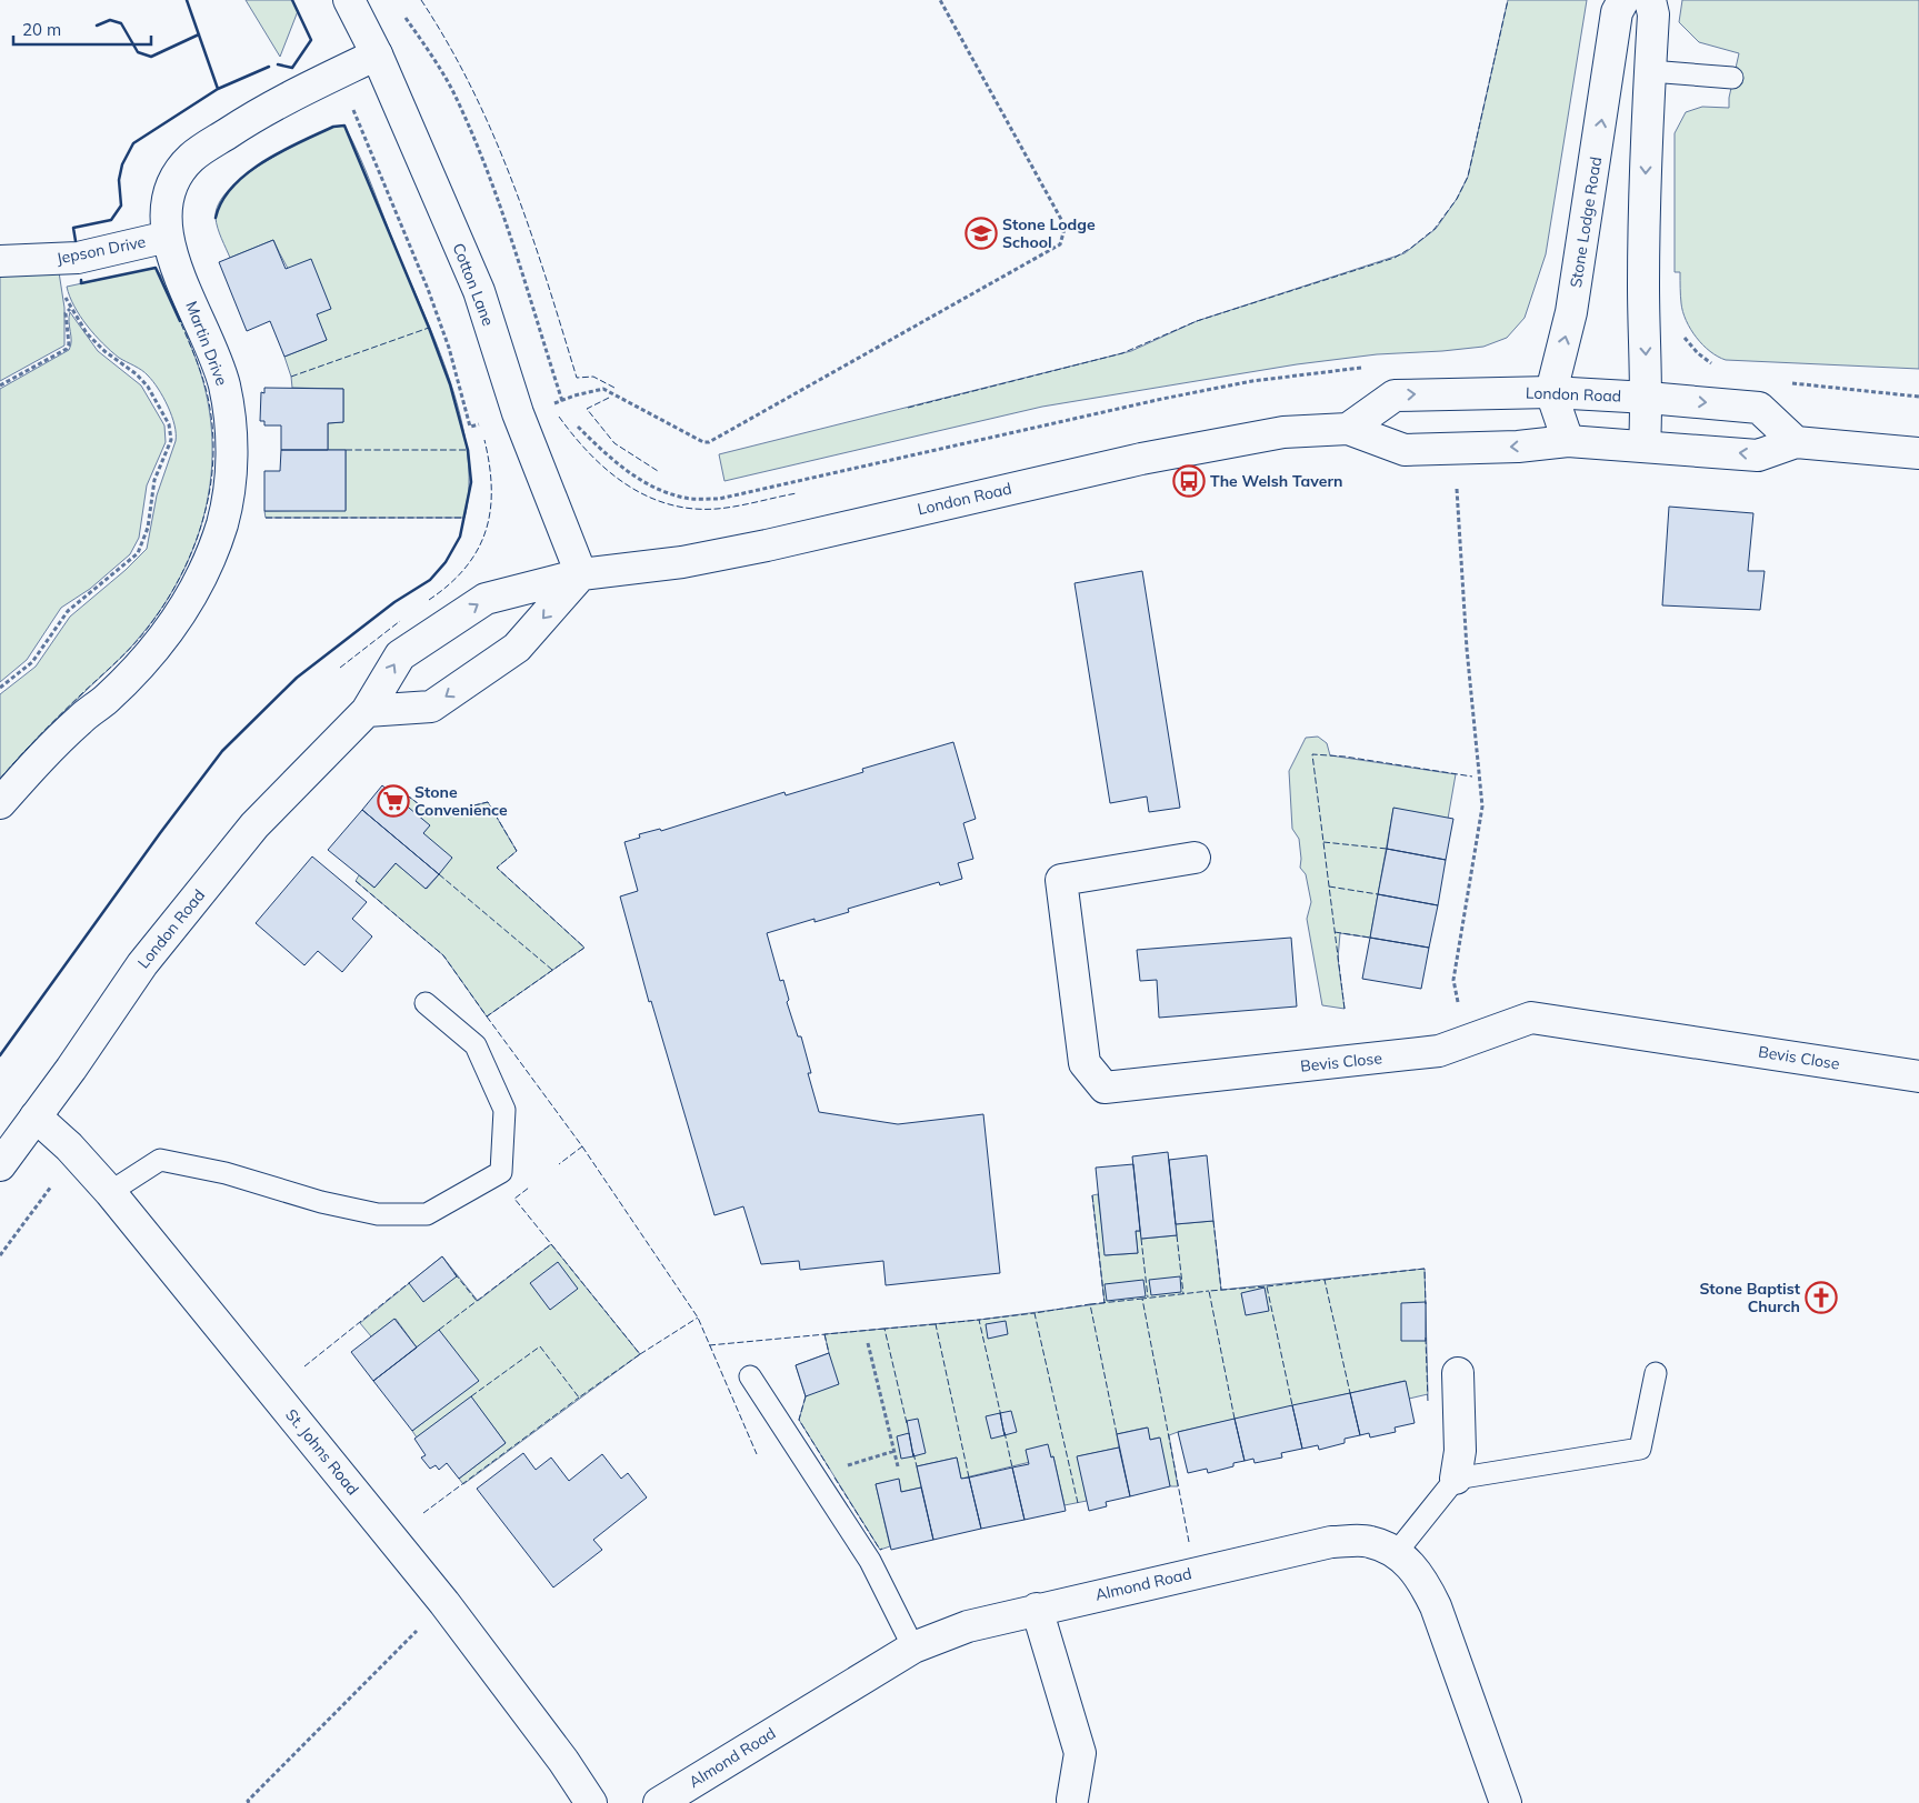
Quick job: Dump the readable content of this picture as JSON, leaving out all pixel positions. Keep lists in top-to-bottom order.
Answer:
{
  "streets": {
    "street": [
      "Stone Lodge Road",
      "Jepson Drive",
      "Cotton Lane",
      "Martin Drive",
      "London Road",
      "Bevis Close",
      "St. Johns Road",
      "Almond Road"
    ]
  },
  "crossings": [
    ["Stone Lodge Road", "London Road"],
    ["Jepson Drive", "Martin Drive"],
    ["Cotton Lane", "Martin Drive"],
    ["Cotton Lane", "London Road"],
    ["London Road", "St. Johns Road"]
  ],
  "places": {
    "school or university": ["Stone Lodge School"],
    "bus stop": ["The Welsh Tavern"],
    "supermarket": ["Stone Convenience"],
    "church": ["Stone Baptist Church"]
  },
  "scale_bar": "20 m"
}
